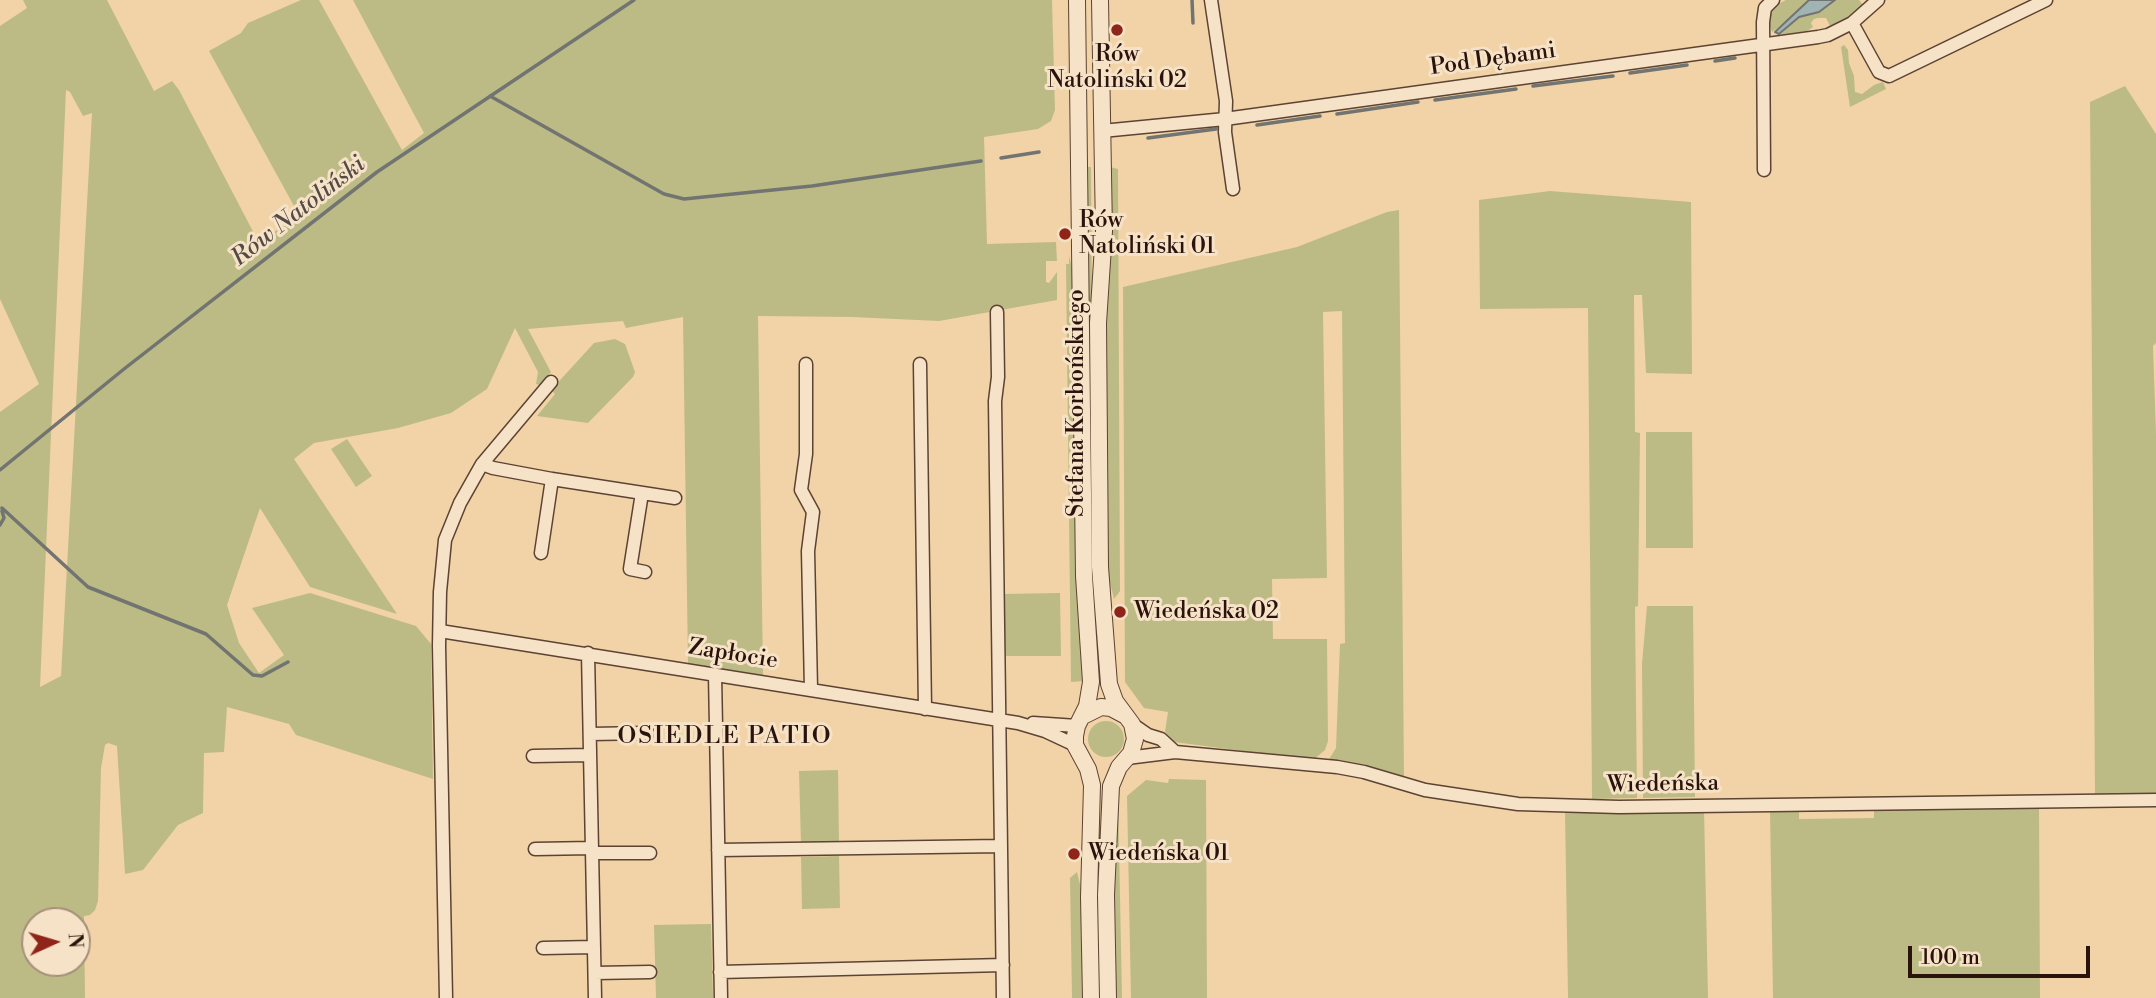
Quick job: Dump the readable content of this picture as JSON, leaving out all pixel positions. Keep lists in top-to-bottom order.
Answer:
{
  "streets": {
    "street": [
      "Pod Dębami",
      "Stefana Korbońskiego",
      "Zapłocie",
      "Wiedeńska"
    ]
  },
  "crossings": [
    ["Pod Dębami", "Stefana Korbońskiego"],
    ["Stefana Korbońskiego", "Zapłocie"],
    ["Stefana Korbońskiego", "Wiedeńska"],
    ["Zapłocie", "Wiedeńska"]
  ],
  "districts": ["OSIEDLE PATIO"],
  "water": ["Rów Natoliński"],
  "places": [
    "Rów Natoliński 02",
    "Rów Natoliński 01",
    "Wiedeńska 02",
    "Wiedeńska 01"
  ],
  "scale_bar": "100 m",
  "north": "right"
}
